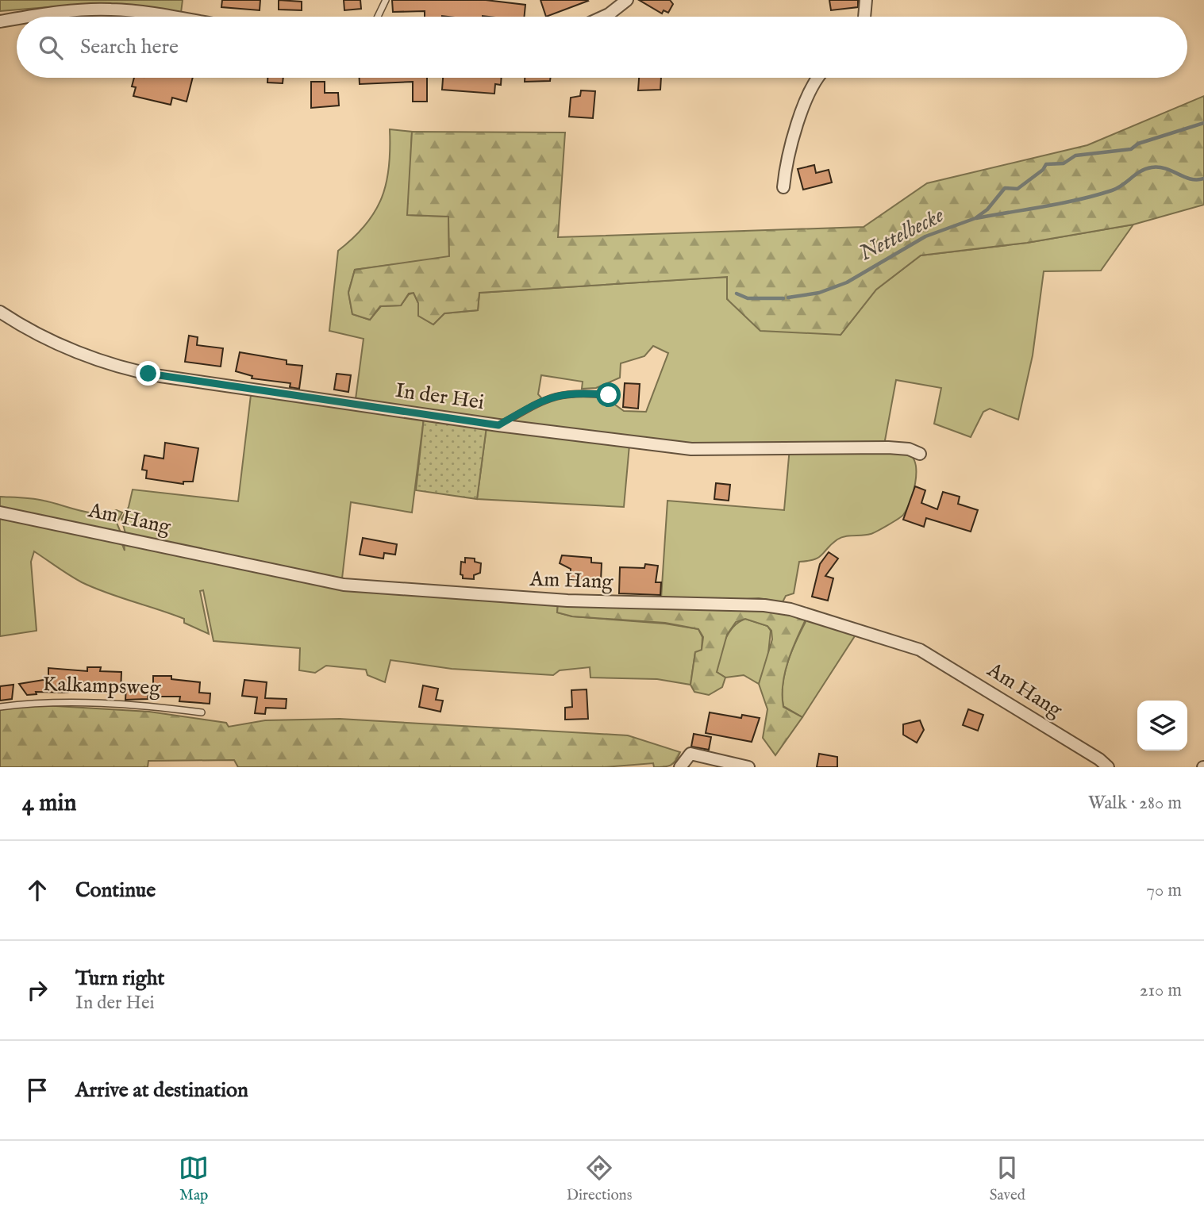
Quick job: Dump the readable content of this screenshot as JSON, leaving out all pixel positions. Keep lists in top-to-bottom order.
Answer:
{
  "streets": {
    "street": ["In der Hei", "Am Hang"],
    "lane": ["Kalkampsweg"]
  },
  "water": ["Nettelbecke"],
  "page": {
    "search": "Search here",
    "heading": ["4 min", "Walk · 280 m"],
    "list": [
      ["Continue", "70 m"],
      ["Turn right", "In der Hei", "210 m"],
      "Arrive at destination"
    ],
    "nav": ["Map", "Directions", "Saved"]
  }
}
